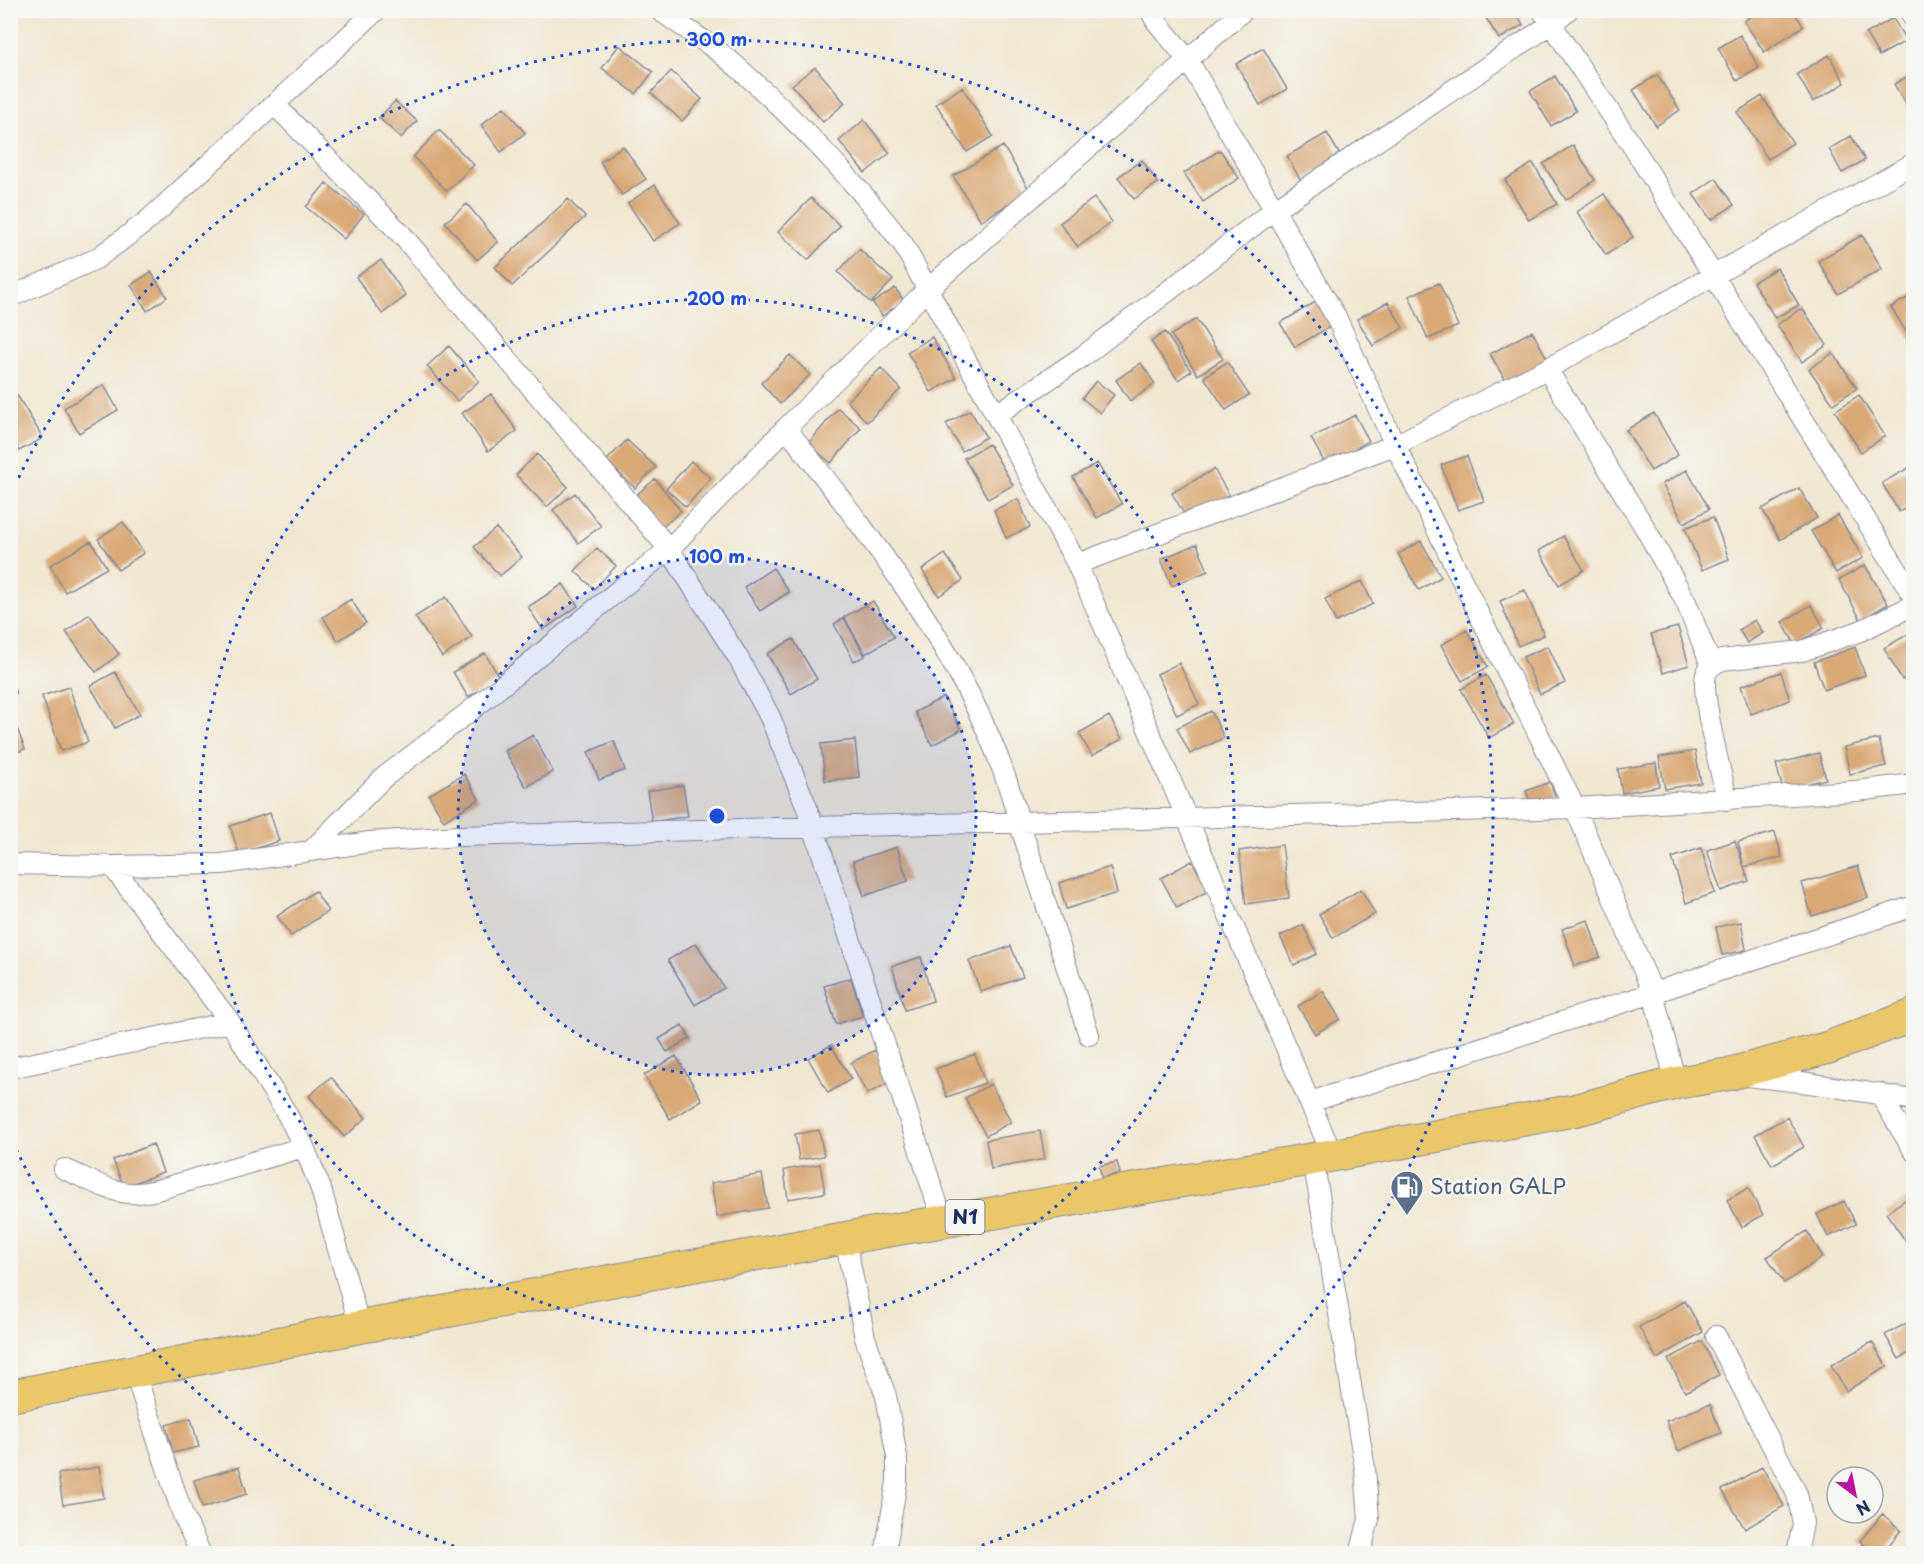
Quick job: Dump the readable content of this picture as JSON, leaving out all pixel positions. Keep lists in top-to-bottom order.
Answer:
{
  "streets": {
    "main road": ["N1"]
  },
  "places": {
    "fuel station": ["Station GALP"]
  },
  "north": "bottom right",
  "rings": ["300 m", "200 m", "100 m"]
}
